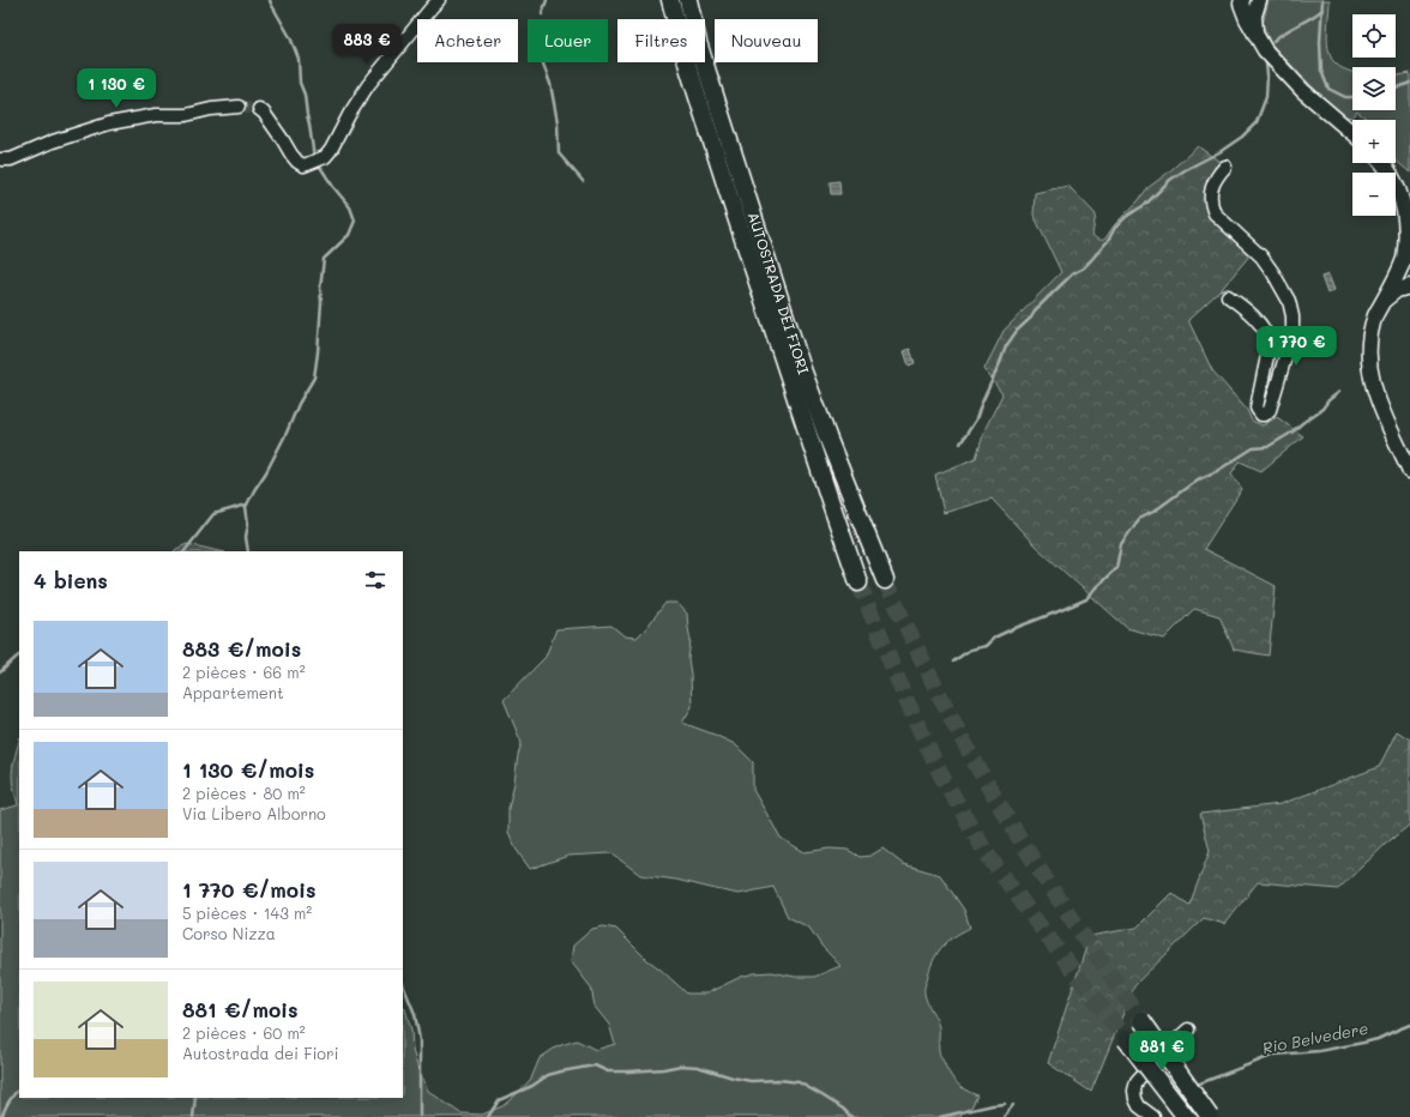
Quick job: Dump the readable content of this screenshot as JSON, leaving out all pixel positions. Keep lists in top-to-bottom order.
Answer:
{
  "streets": {
    "highway": ["AUTOSTRADA DEI FIORI"]
  },
  "water": ["Rio Belvedere"],
  "page": {
    "map_buttons": ["+", "−"],
    "chip": [
      "Acheter",
      "Louer",
      "Filtres",
      "Nouveau"
    ],
    "price": [
      "883 €",
      "1 130 €",
      "1 770 €",
      "881 €"
    ],
    "heading": "4 biens",
    "list": [
      {
        "name": "883 €/mois",
        "note": "2 pièces · 66 m² · Appartement"
      },
      {
        "name": "1 130 €/mois",
        "note": "2 pièces · 80 m² · Via Libero Alborno"
      },
      {
        "name": "1 770 €/mois",
        "note": "5 pièces · 143 m² · Corso Nizza"
      },
      {
        "name": "881 €/mois",
        "note": "2 pièces · 60 m² · Autostrada dei Fiori"
      }
    ]
  }
}
